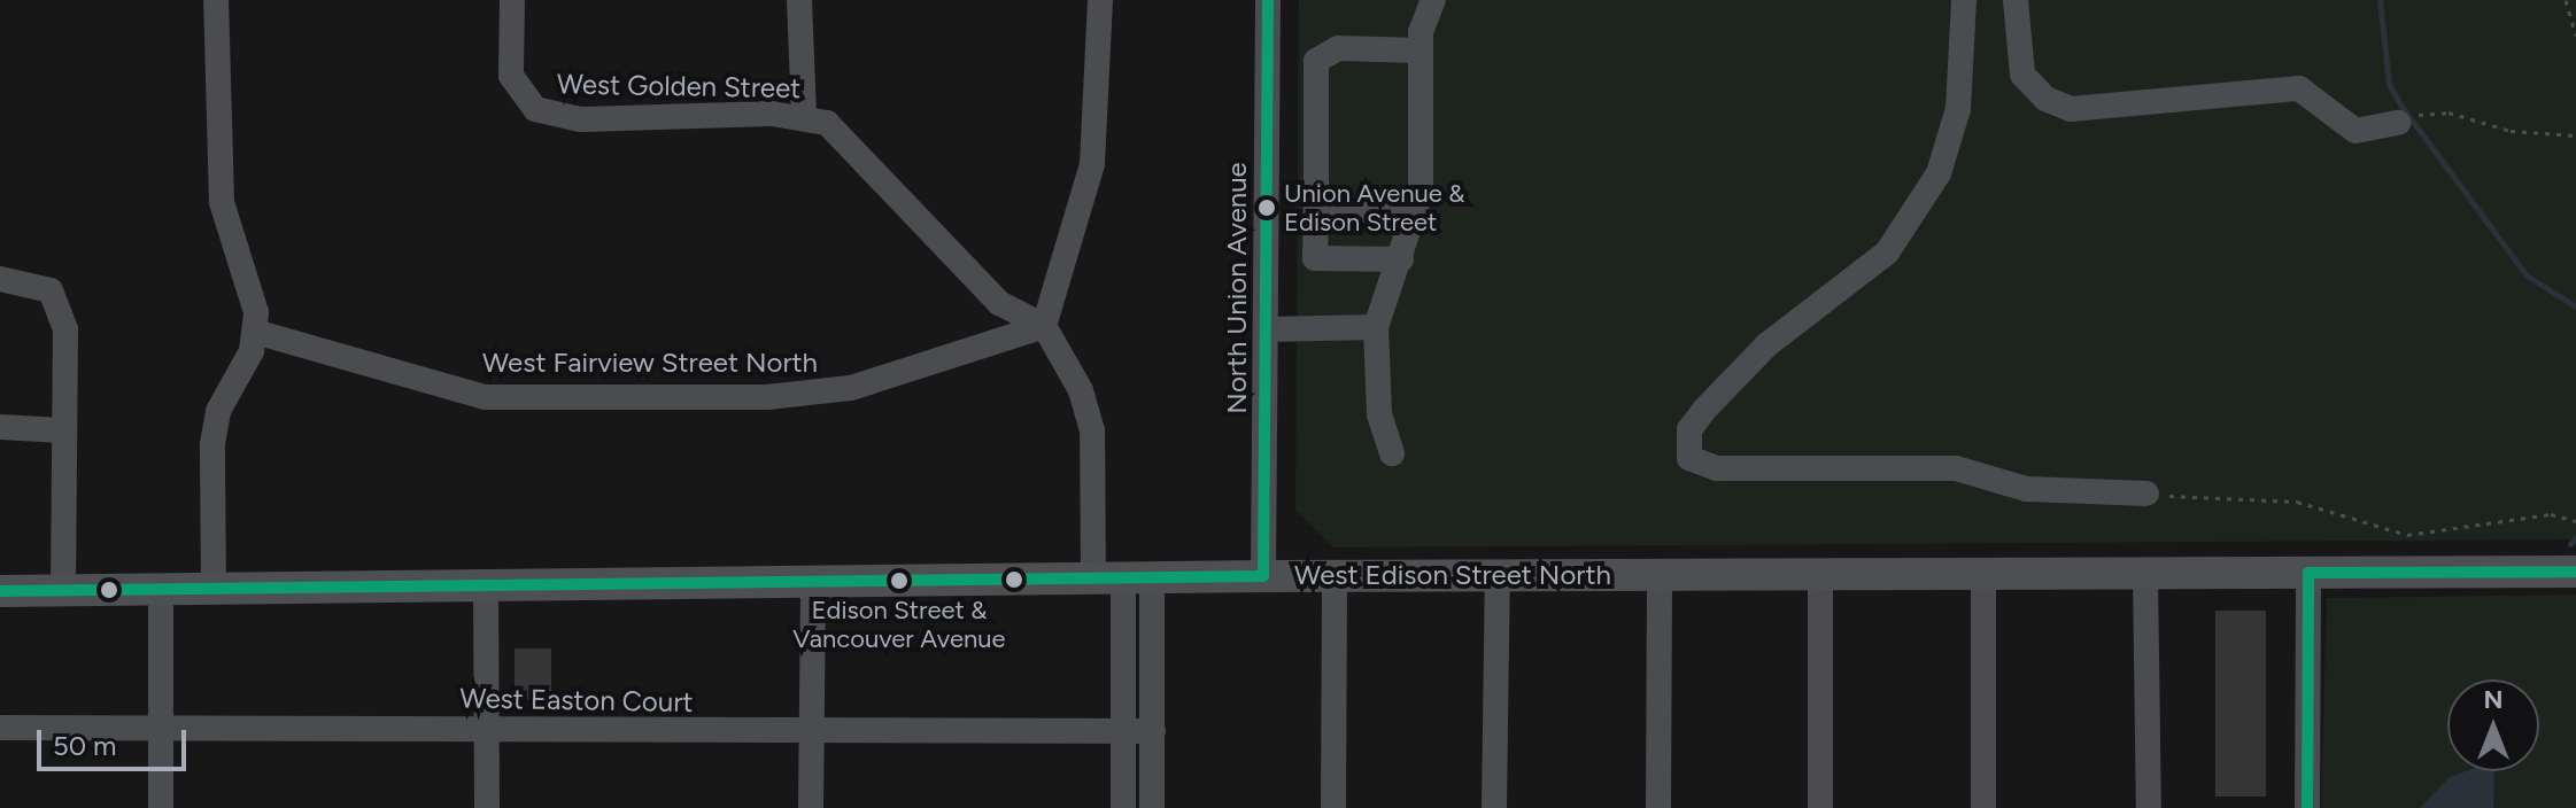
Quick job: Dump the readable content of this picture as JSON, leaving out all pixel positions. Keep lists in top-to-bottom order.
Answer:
{
  "streets": {
    "main road": ["West Edison Street North"],
    "street": [
      "West Golden Street",
      "North Union Avenue",
      "West Fairview Street North",
      "West Easton Court"
    ]
  },
  "crossings": [
    ["West Golden Street", "West Fairview Street North"],
    ["North Union Avenue", "West Edison Street North"]
  ],
  "places": ["Union Avenue & Edison Street", "Edison Street & Vancouver Avenue"],
  "scale_bar": "50 m",
  "north": "top"
}
